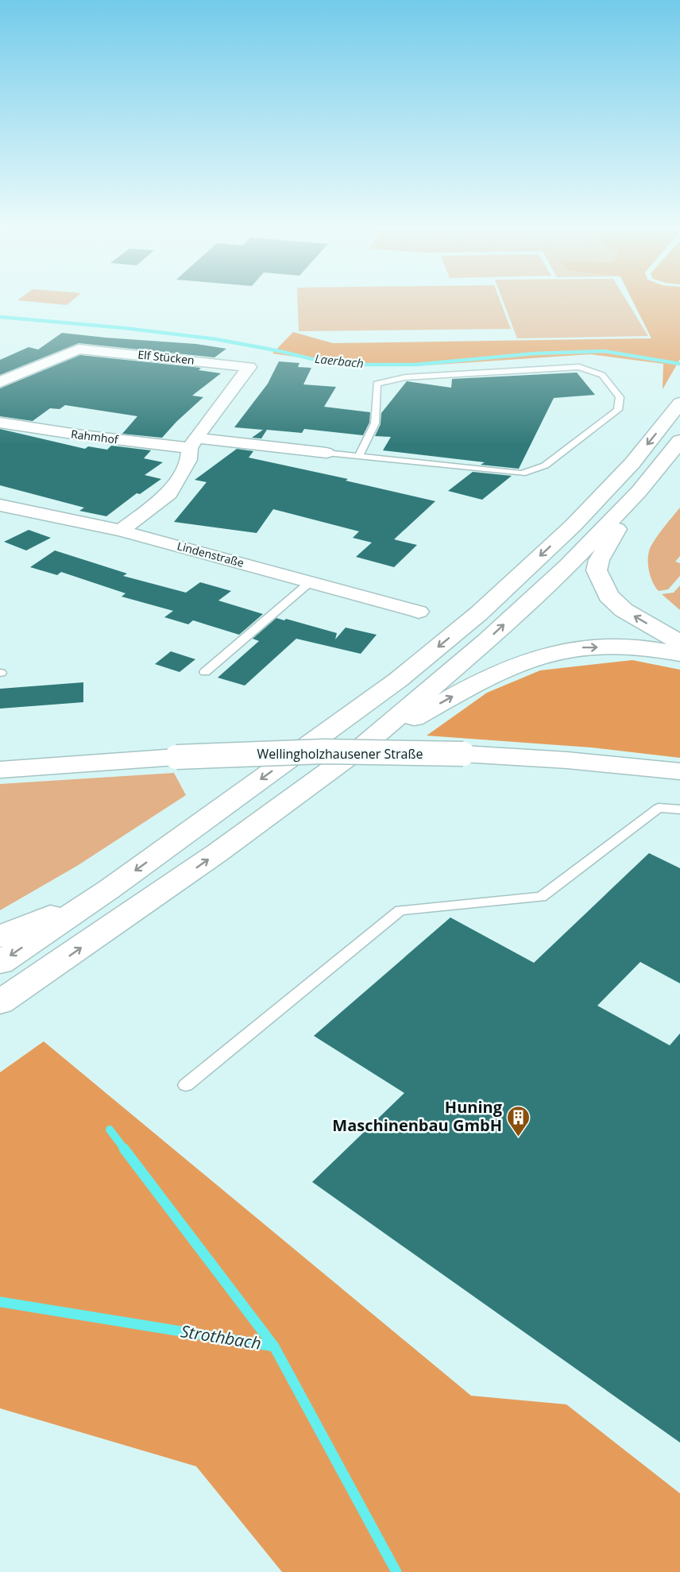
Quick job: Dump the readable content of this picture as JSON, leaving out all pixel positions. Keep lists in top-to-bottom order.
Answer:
{
  "streets": {
    "main road": ["Wellingholzhausener Straße"],
    "street": ["Elf Stücken", "Rahmhof", "Lindenstraße"]
  },
  "crossings": [
    ["Elf Stücken", "Rahmhof"],
    ["Elf Stücken", "Lindenstraße"]
  ],
  "water": ["Laerbach", "Strothbach"],
  "places": {
    "building": ["Huning Maschinenbau GmbH"]
  }
}
